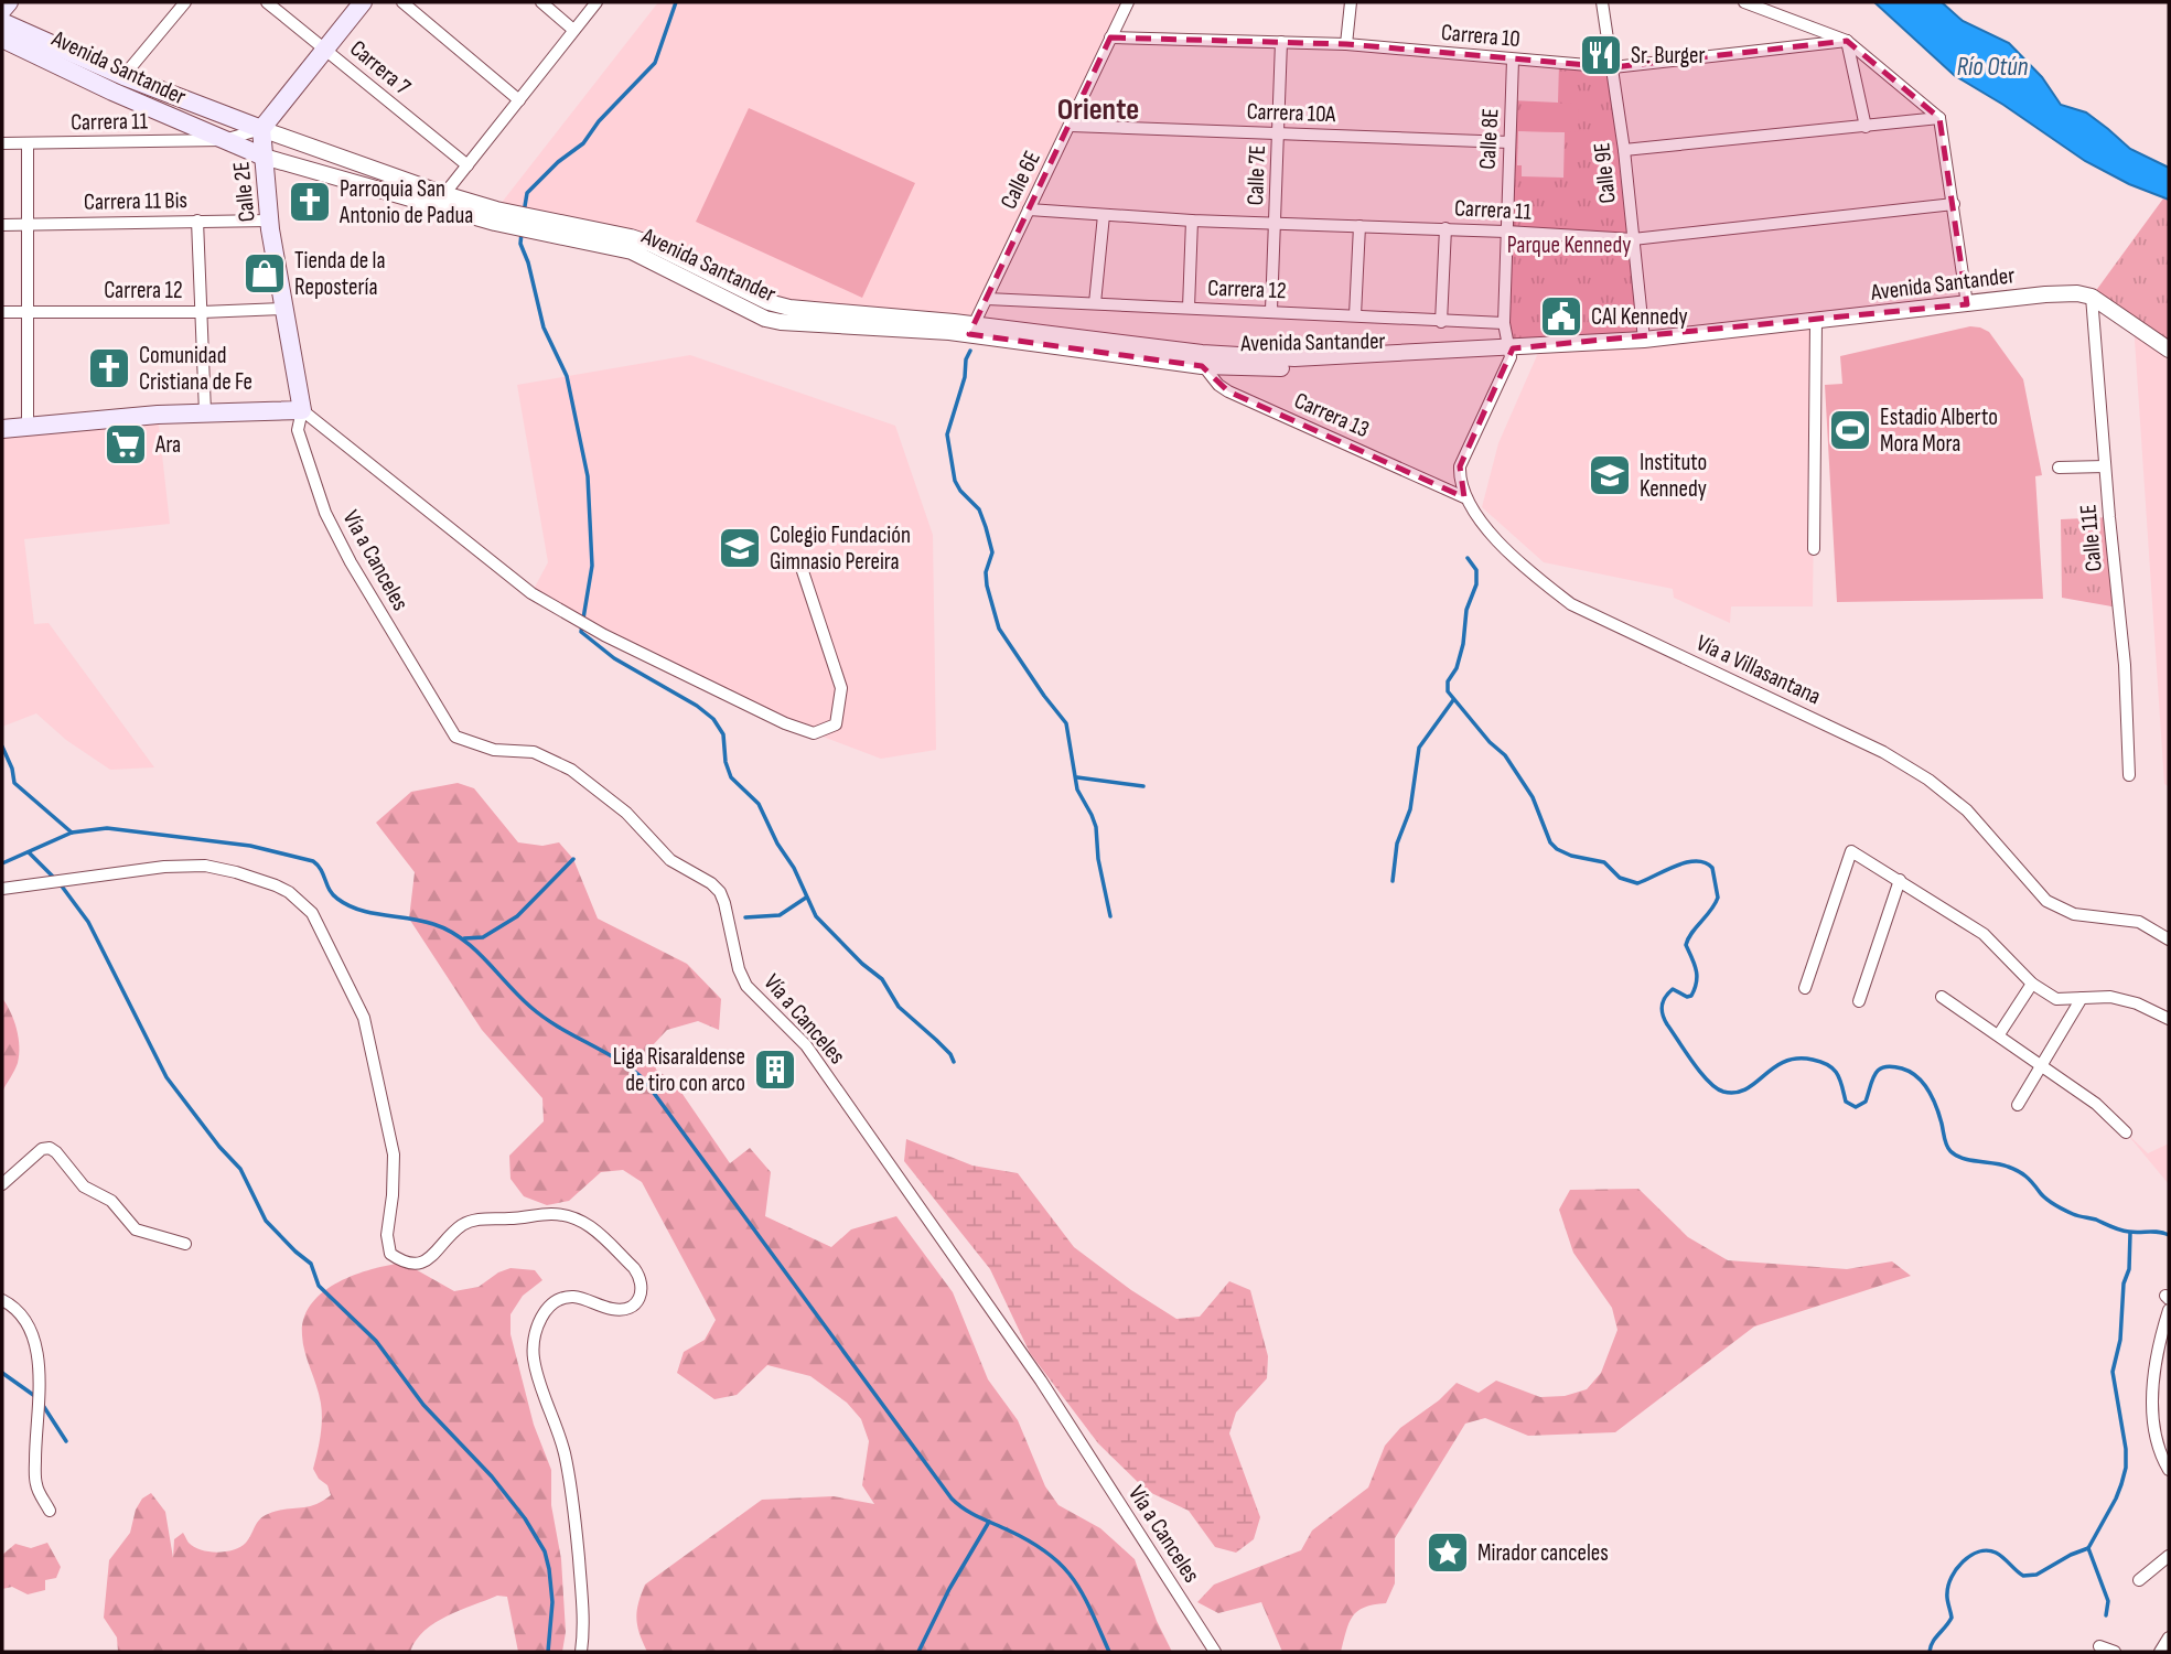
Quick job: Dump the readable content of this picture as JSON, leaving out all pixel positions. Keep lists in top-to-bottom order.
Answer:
{
  "streets": {
    "main road": ["Avenida Santander", "Calle 2E"],
    "street": [
      "Carrera 10",
      "Carrera 7",
      "Carrera 10A",
      "Carrera 11",
      "Calle 8E",
      "Calle 9E",
      "Calle 7E",
      "Calle 6E",
      "Carrera 11 Bis",
      "Carrera 12",
      "Carrera 13",
      "Calle 11E",
      "Vía a Canceles",
      "Vía a Villasantana"
    ]
  },
  "crossings": [
    ["Carrera 10", "Calle 8E"],
    ["Carrera 10", "Calle 9E"],
    ["Carrera 10", "Calle 7E"],
    ["Carrera 10", "Calle 6E"],
    ["Avenida Santander", "Carrera 11"],
    ["Avenida Santander", "Calle 8E"],
    ["Avenida Santander", "Calle 9E"],
    ["Avenida Santander", "Calle 6E"],
    ["Avenida Santander", "Calle 2E"],
    ["Avenida Santander", "Carrera 13"],
    ["Avenida Santander", "Calle 11E"],
    ["Carrera 7", "Calle 2E"],
    ["Carrera 10A", "Calle 8E"],
    ["Carrera 10A", "Calle 7E"],
    ["Carrera 10A", "Calle 6E"],
    ["Carrera 11", "Calle 8E"],
    ["Carrera 11", "Calle 9E"],
    ["Carrera 11", "Calle 7E"],
    ["Carrera 11", "Calle 6E"],
    ["Carrera 11", "Calle 2E"],
    ["Calle 8E", "Carrera 12"],
    ["Calle 7E", "Carrera 12"],
    ["Calle 6E", "Carrera 12"],
    ["Calle 2E", "Carrera 11 Bis"],
    ["Calle 2E", "Carrera 12"],
    ["Calle 2E", "Vía a Canceles"],
    ["Carrera 13", "Vía a Villasantana"]
  ],
  "districts": ["Oriente"],
  "water": ["Río Otún"],
  "parks": ["Parque Kennedy"],
  "places": {
    "restaurant": ["Sr. Burger"],
    "church": ["Parroquia San Antonio de Padua", "Comunidad Cristiana de Fe"],
    "shop": ["Tienda de la Repostería"],
    "public building": ["CAI Kennedy"],
    "sports": ["Estadio Alberto Mora Mora"],
    "supermarket": ["Ara"],
    "school or university": ["Instituto Kennedy", "Colegio Fundación Gimnasio Pereira"],
    "building": ["Liga Risaraldense de tiro con arco"],
    "place": ["Mirador canceles"]
  }
}
